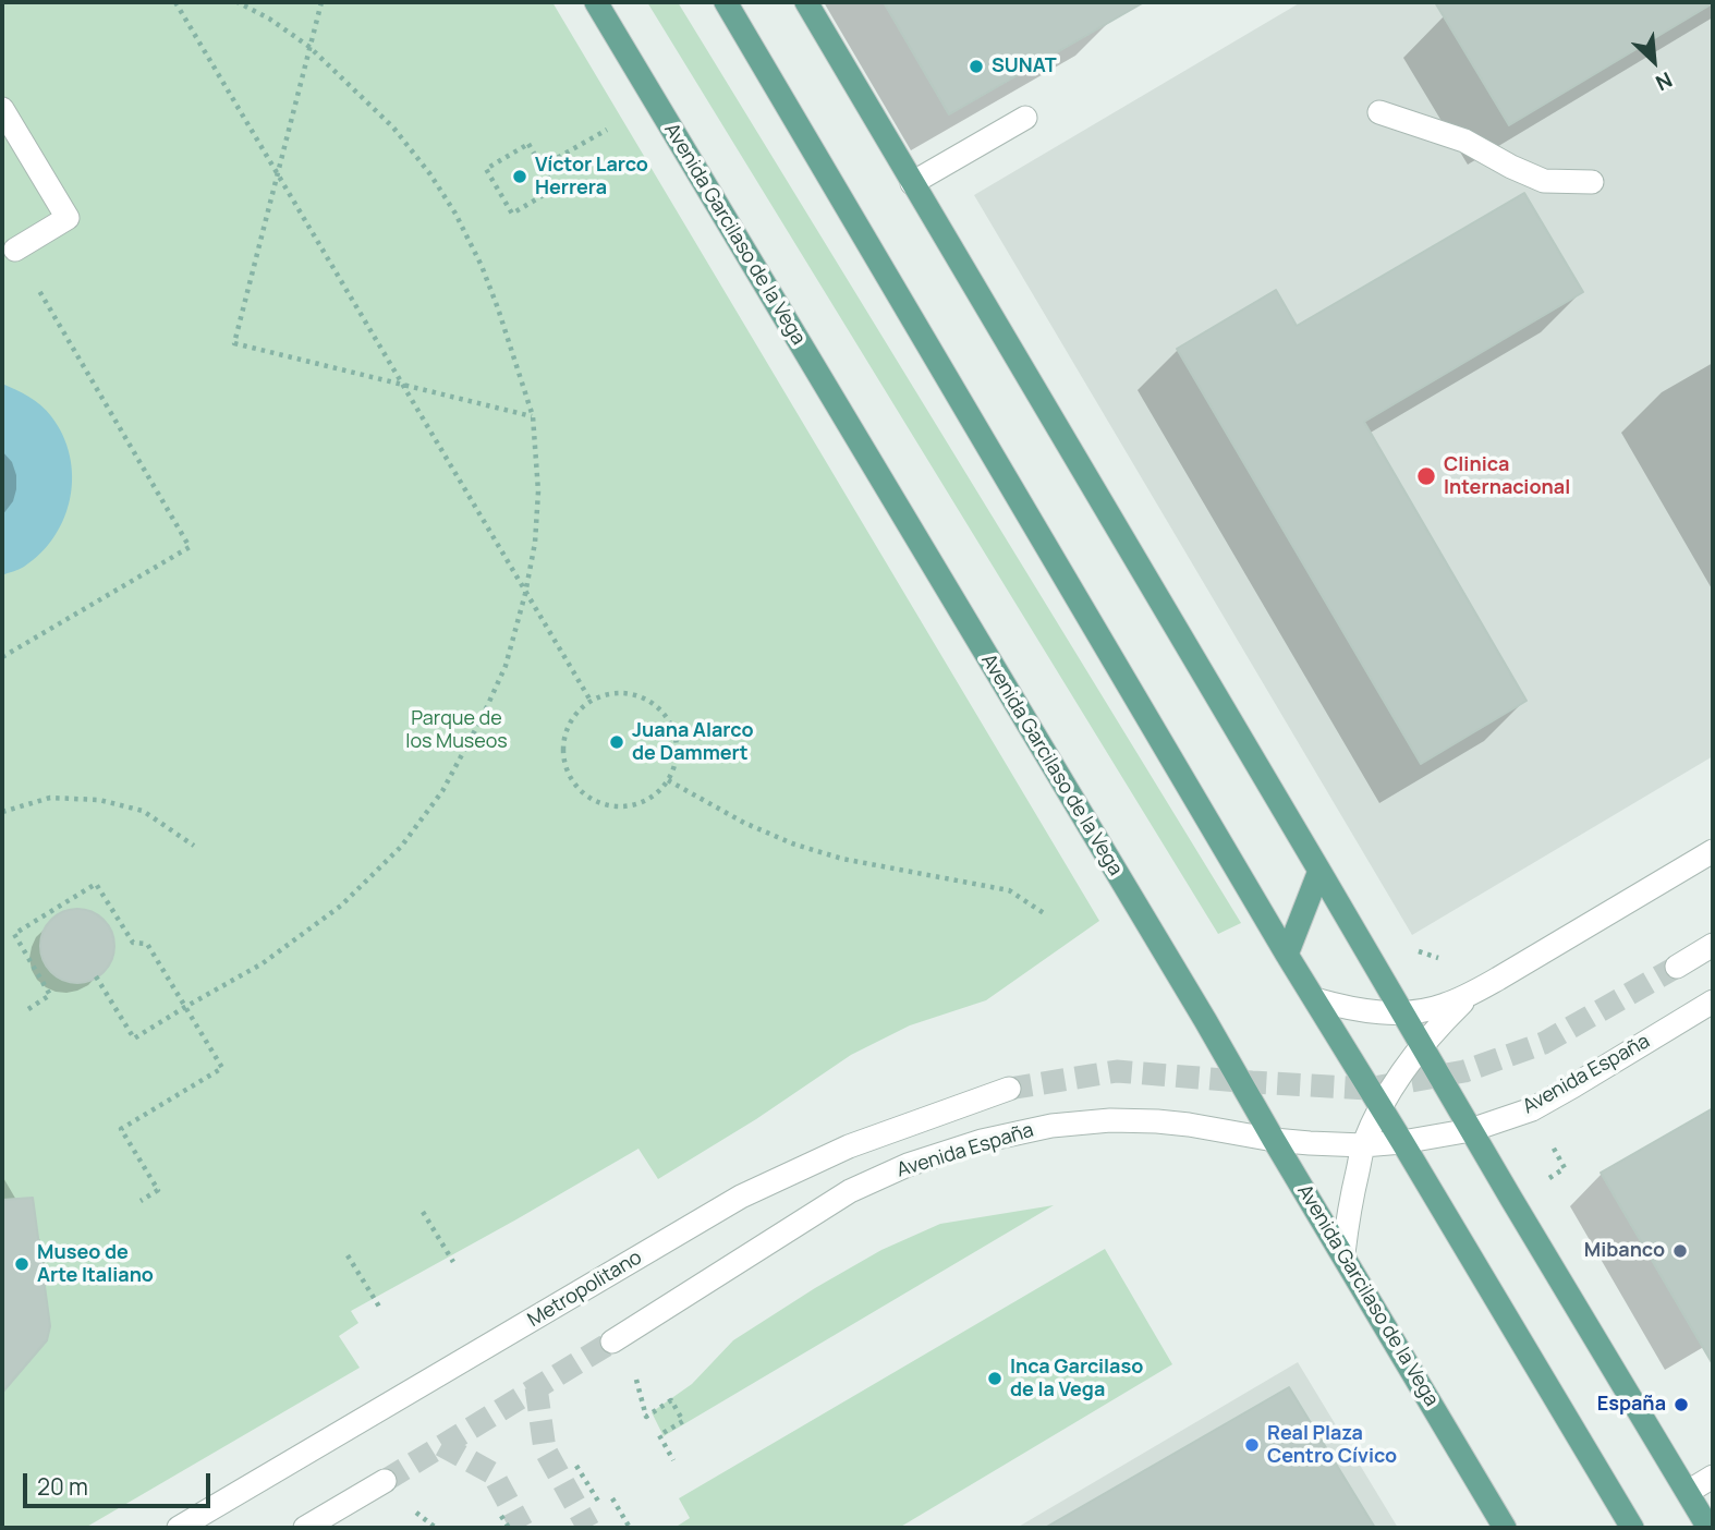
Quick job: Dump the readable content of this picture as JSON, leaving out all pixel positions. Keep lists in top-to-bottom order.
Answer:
{
  "streets": {
    "main road": ["Avenida Garcilaso de la Vega"],
    "street": ["Avenida España", "Metropolitano"]
  },
  "crossings": [
    ["Avenida Garcilaso de la Vega", "Avenida España"]
  ],
  "parks": ["Parque de los Museos"],
  "places": [
    "SUNAT",
    "Víctor Larco Herrera",
    "Clinica Internacional",
    "Juana Alarco de Dammert",
    "Mibanco",
    "Museo de Arte Italiano",
    "Inca Garcilaso de la Vega",
    "España",
    "Real Plaza Centro Cívico"
  ],
  "scale_bar": "20 m",
  "north": "bottom right"
}
